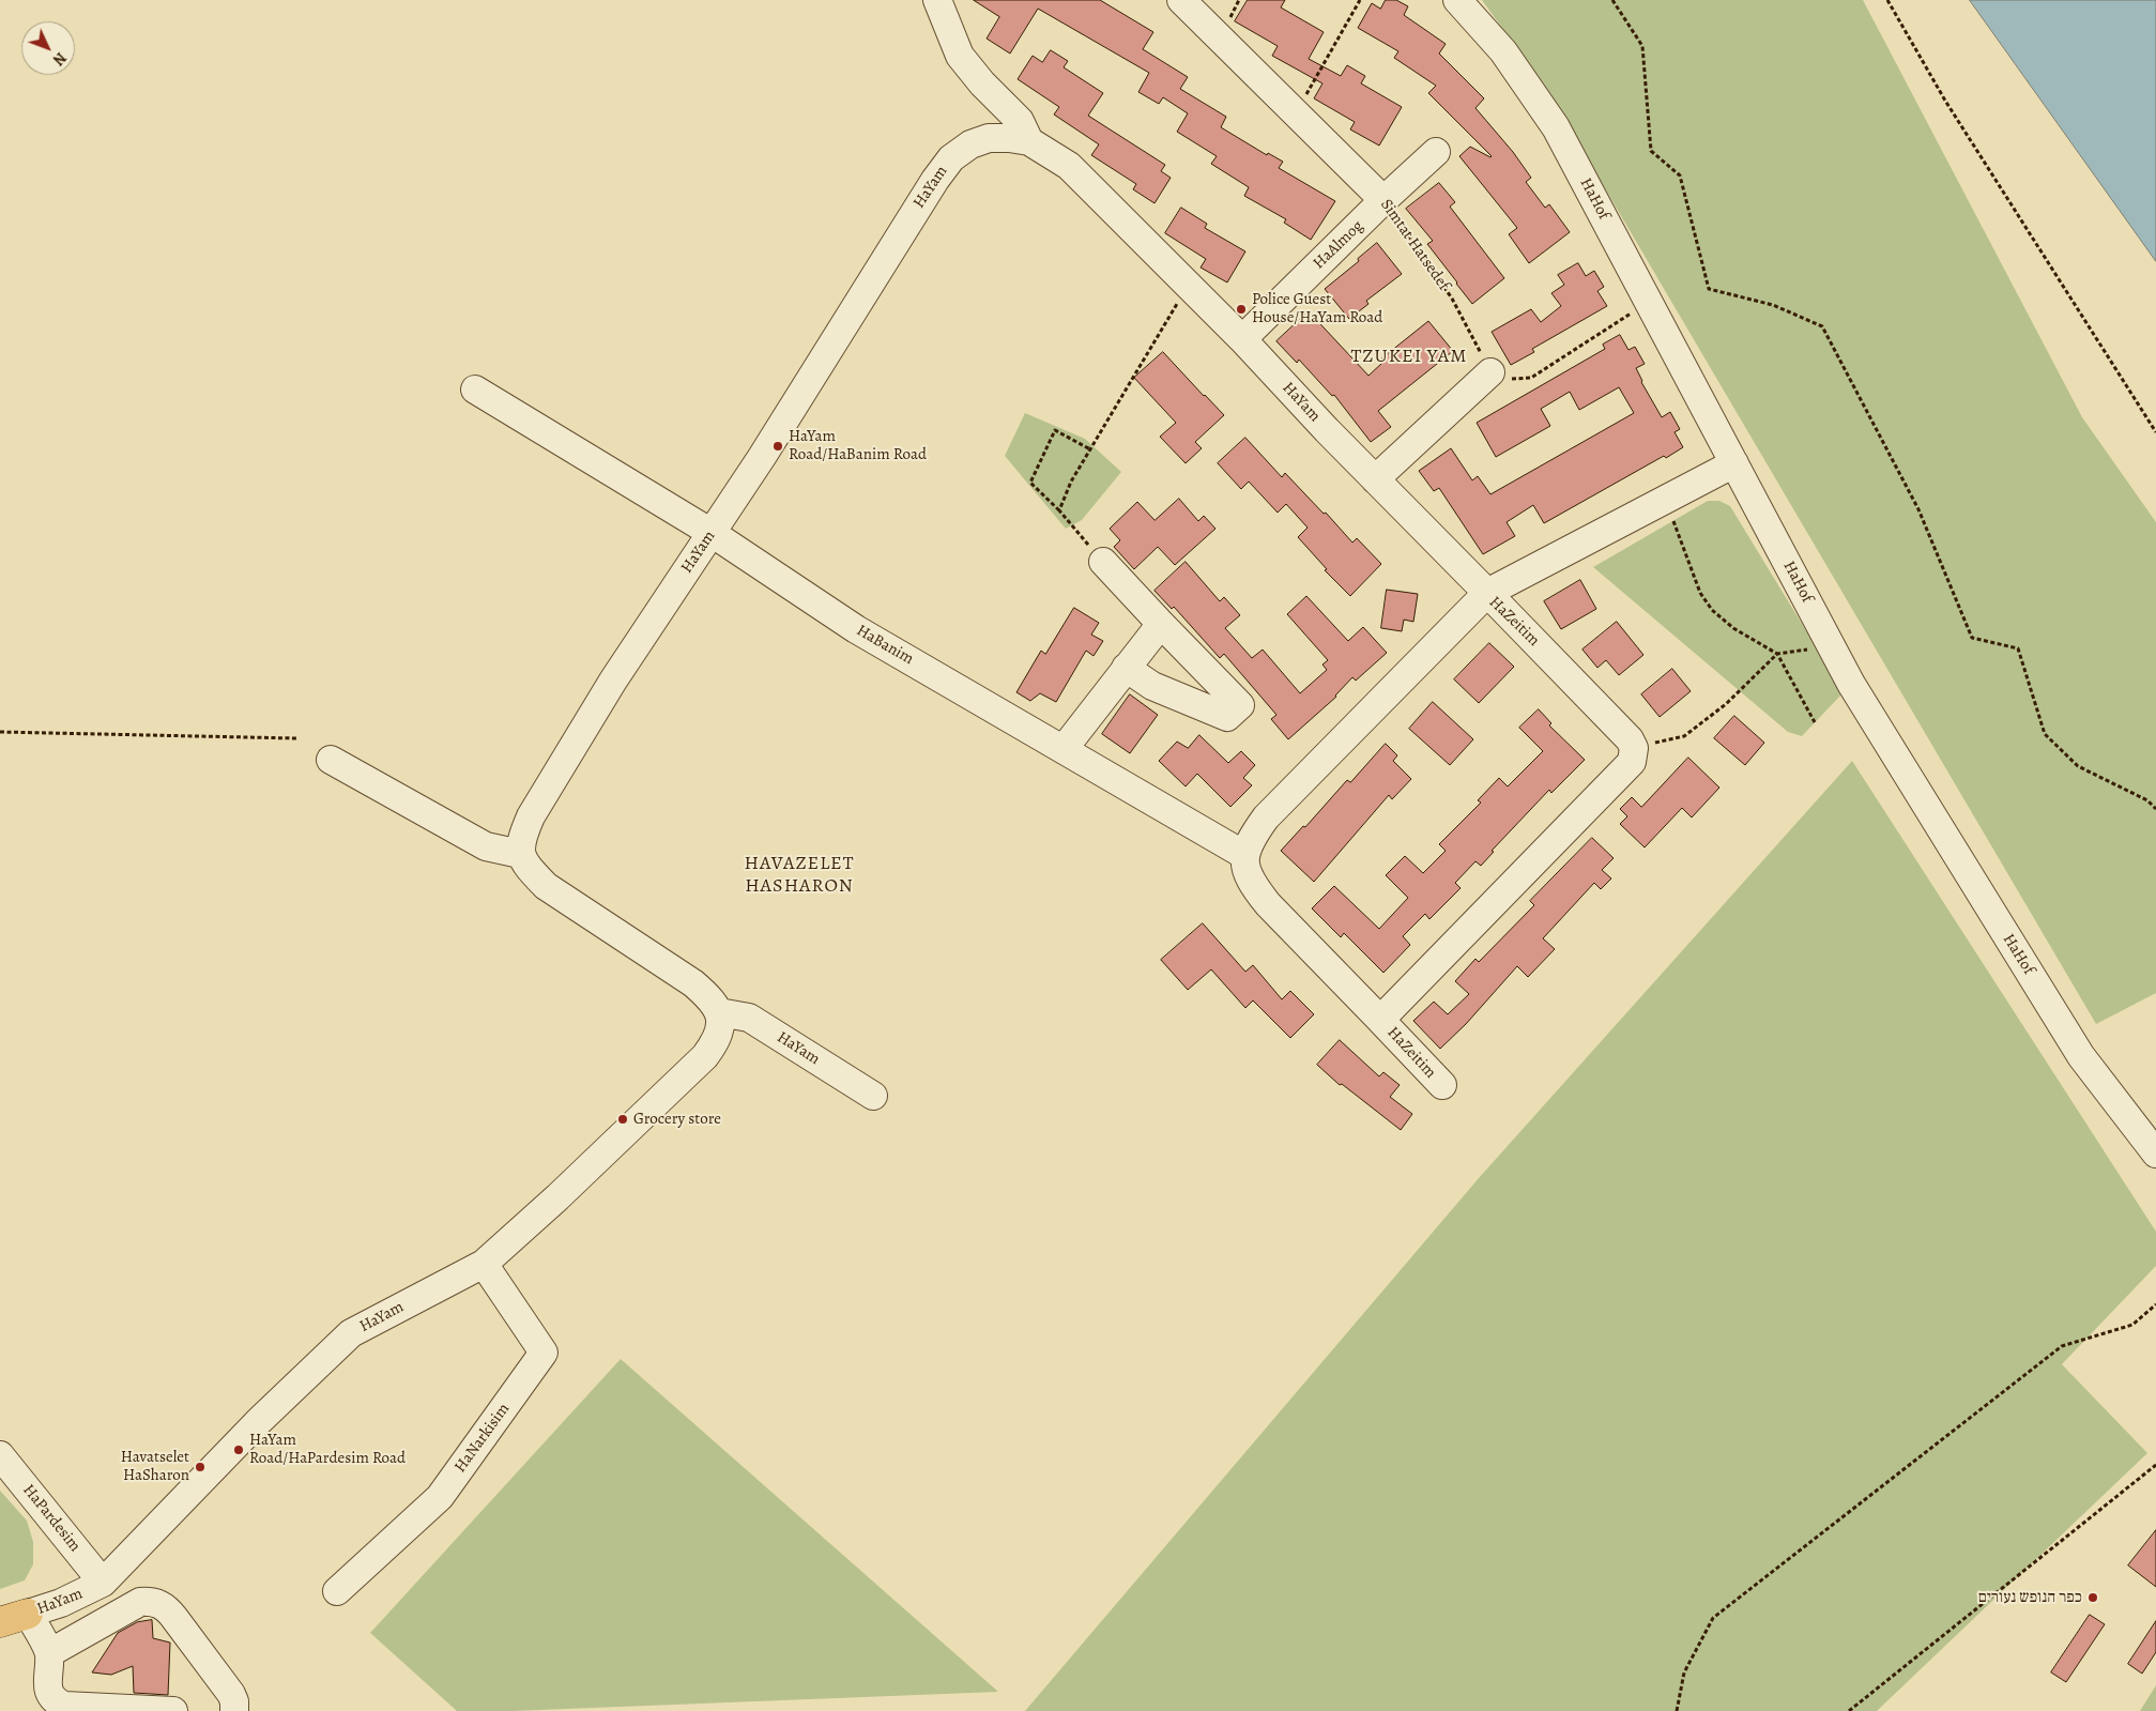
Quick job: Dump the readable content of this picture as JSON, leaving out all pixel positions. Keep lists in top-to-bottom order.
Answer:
{
  "streets": {
    "street": [
      "HaYam",
      "HaHof",
      "HaAlmog",
      "Simtat Hatsedef",
      "HaZeitim",
      "HaBanim",
      "HaNarkisim",
      "HaPardesim"
    ]
  },
  "crossings": [
    ["HaYam", "HaAlmog"],
    ["HaYam", "HaZeitim"],
    ["HaYam", "HaBanim"],
    ["HaYam", "HaNarkisim"],
    ["HaYam", "HaPardesim"],
    ["HaAlmog", "Simtat Hatsedef"],
    ["HaZeitim", "HaBanim"]
  ],
  "districts": ["TZUKEI YAM", "HAVAZELET HASHARON"],
  "places": [
    "Police Guest House/HaYam Road",
    "HaYam Road/HaBanim Road",
    "Grocery store",
    "HaYam Road/HaPardesim Road",
    "Havatselet HaSharon",
    "כפר הנופש נעורים"
  ],
  "north": "bottom right"
}
